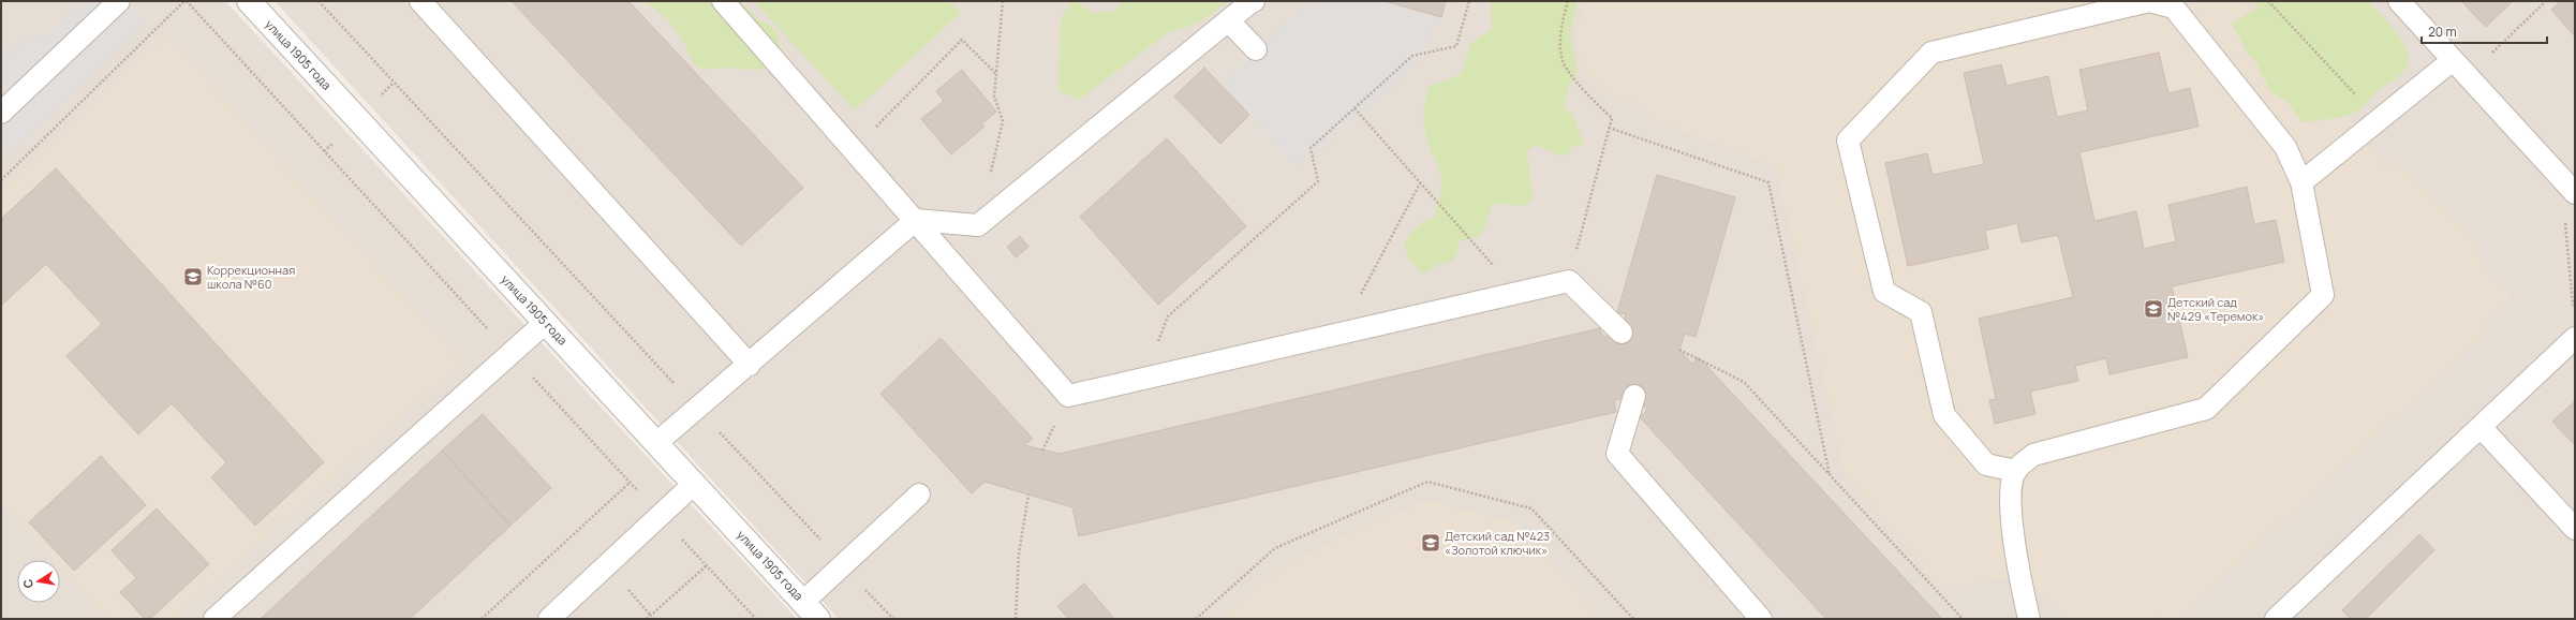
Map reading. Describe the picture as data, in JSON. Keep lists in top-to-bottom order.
{
  "streets": {
    "street": ["улица 1905 года"]
  },
  "places": {
    "school or university": ["Коррекционная школа №60", "Детский сад №429 «Теремок»", "Детский сад №423 «Золотой ключик»"]
  },
  "scale_bar": "20 m",
  "north": "left"
}
